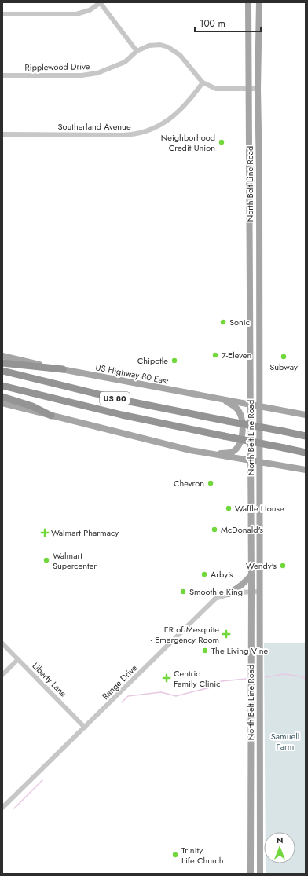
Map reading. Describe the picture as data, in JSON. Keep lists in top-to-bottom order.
{
  "streets": {
    "highway": ["US 80"],
    "main road": ["North Belt Line Road", "US Highway 80 East"],
    "street": [
      "Ripplewood Drive",
      "Southerland Avenue",
      "Liberty Lane",
      "Range Drive"
    ]
  },
  "crossings": [
    ["Ripplewood Drive", "Southerland Avenue"],
    ["Ripplewood Drive", "North Belt Line Road"],
    ["North Belt Line Road", "US Highway 80 East"],
    ["North Belt Line Road", "Range Drive"],
    ["Liberty Lane", "Range Drive"]
  ],
  "parks": ["Samuell Farm"],
  "places": {
    "other": [
      "Neighborhood Credit Union",
      "Sonic",
      "7-Eleven",
      "Subway",
      "Chipotle",
      "Chevron",
      "Waffle House",
      "McDonald's",
      "Walmart Supercenter",
      "Wendy's",
      "Arby's",
      "Smoothie King",
      "The Living Vine",
      "Trinity Life Church"
    ],
    "health": ["Walmart Pharmacy", "ER of Mesquite - Emergency Room", "Centric Family Clinic"]
  },
  "scale_bar": "100 m",
  "north": "top"
}
